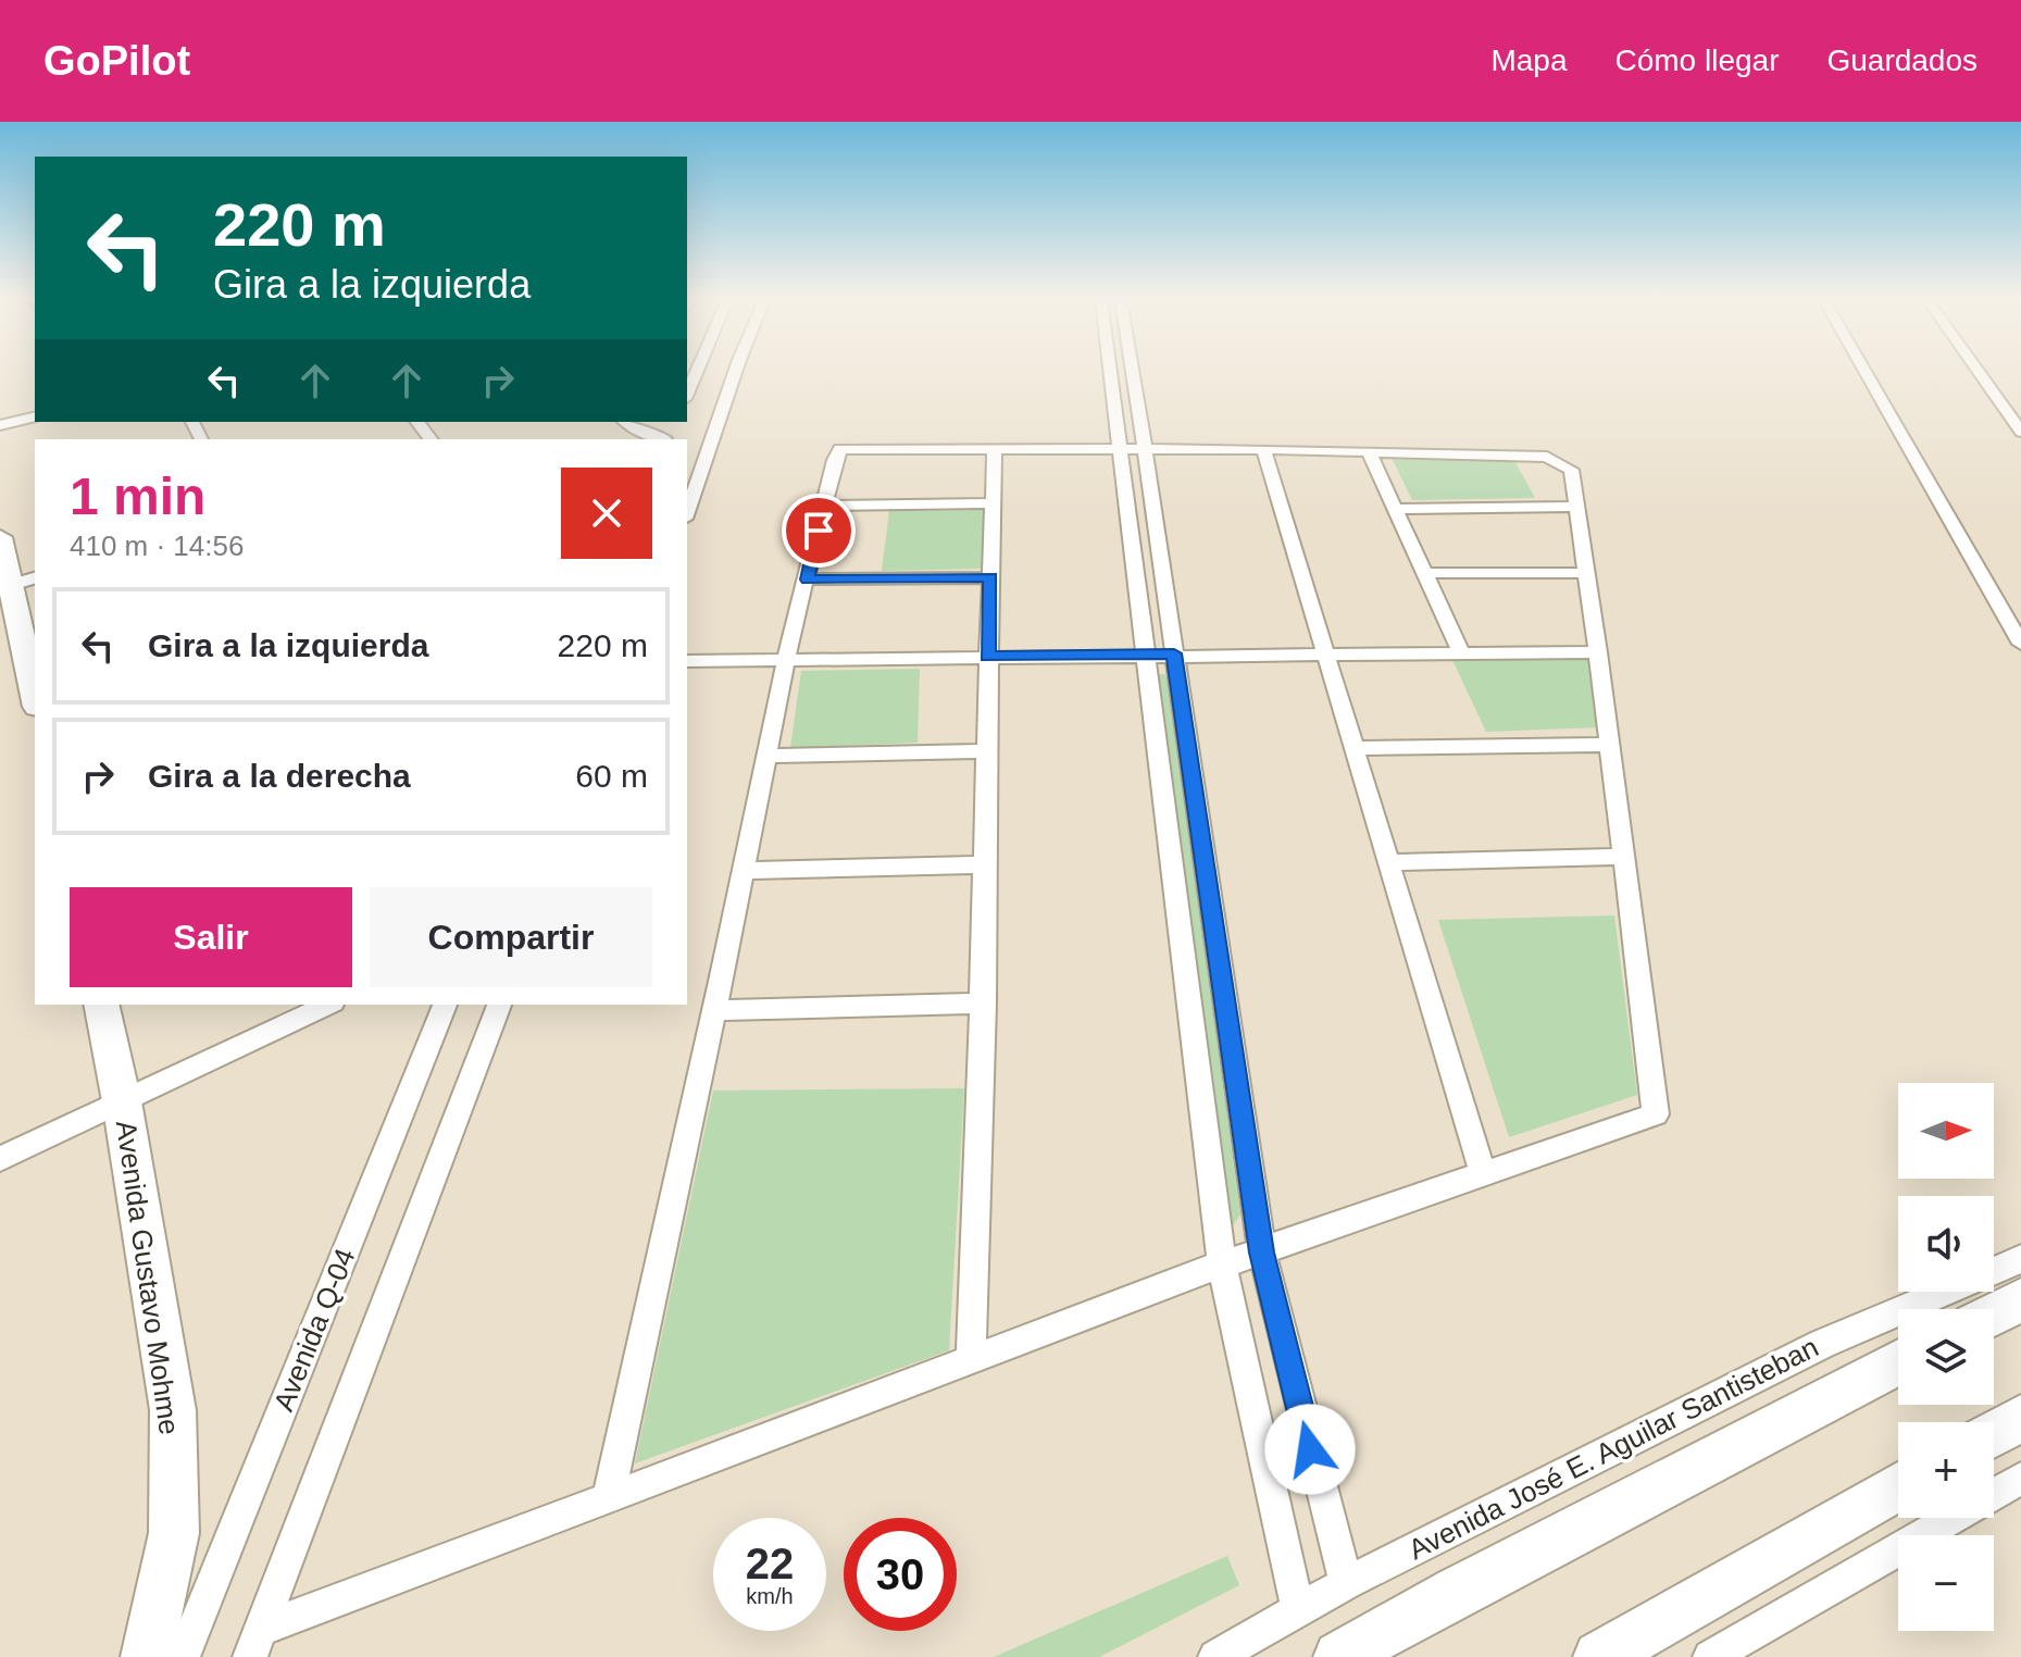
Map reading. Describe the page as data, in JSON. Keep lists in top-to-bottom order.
{
  "streets": {
    "street": ["Avenida Gustavo Mohme", "Avenida Q-04", "Avenida José E. Aguilar Santisteban"]
  },
  "north": "right",
  "page": {
    "header": "GoPilot",
    "nav": ["Mapa", "Cómo llegar", "Guardados"],
    "turn": ["220 m", "Gira a la izquierda"],
    "heading": ["1 min", "410 m · 14:56"],
    "list": [
      {
        "name": "Gira a la izquierda",
        "value": "220 m"
      },
      {
        "name": "Gira a la derecha",
        "value": "60 m"
      }
    ],
    "buttons": ["Salir", "Compartir"],
    "map_buttons": ["+", "−"],
    "speed": "22 km/h",
    "limit": "30"
  }
}
